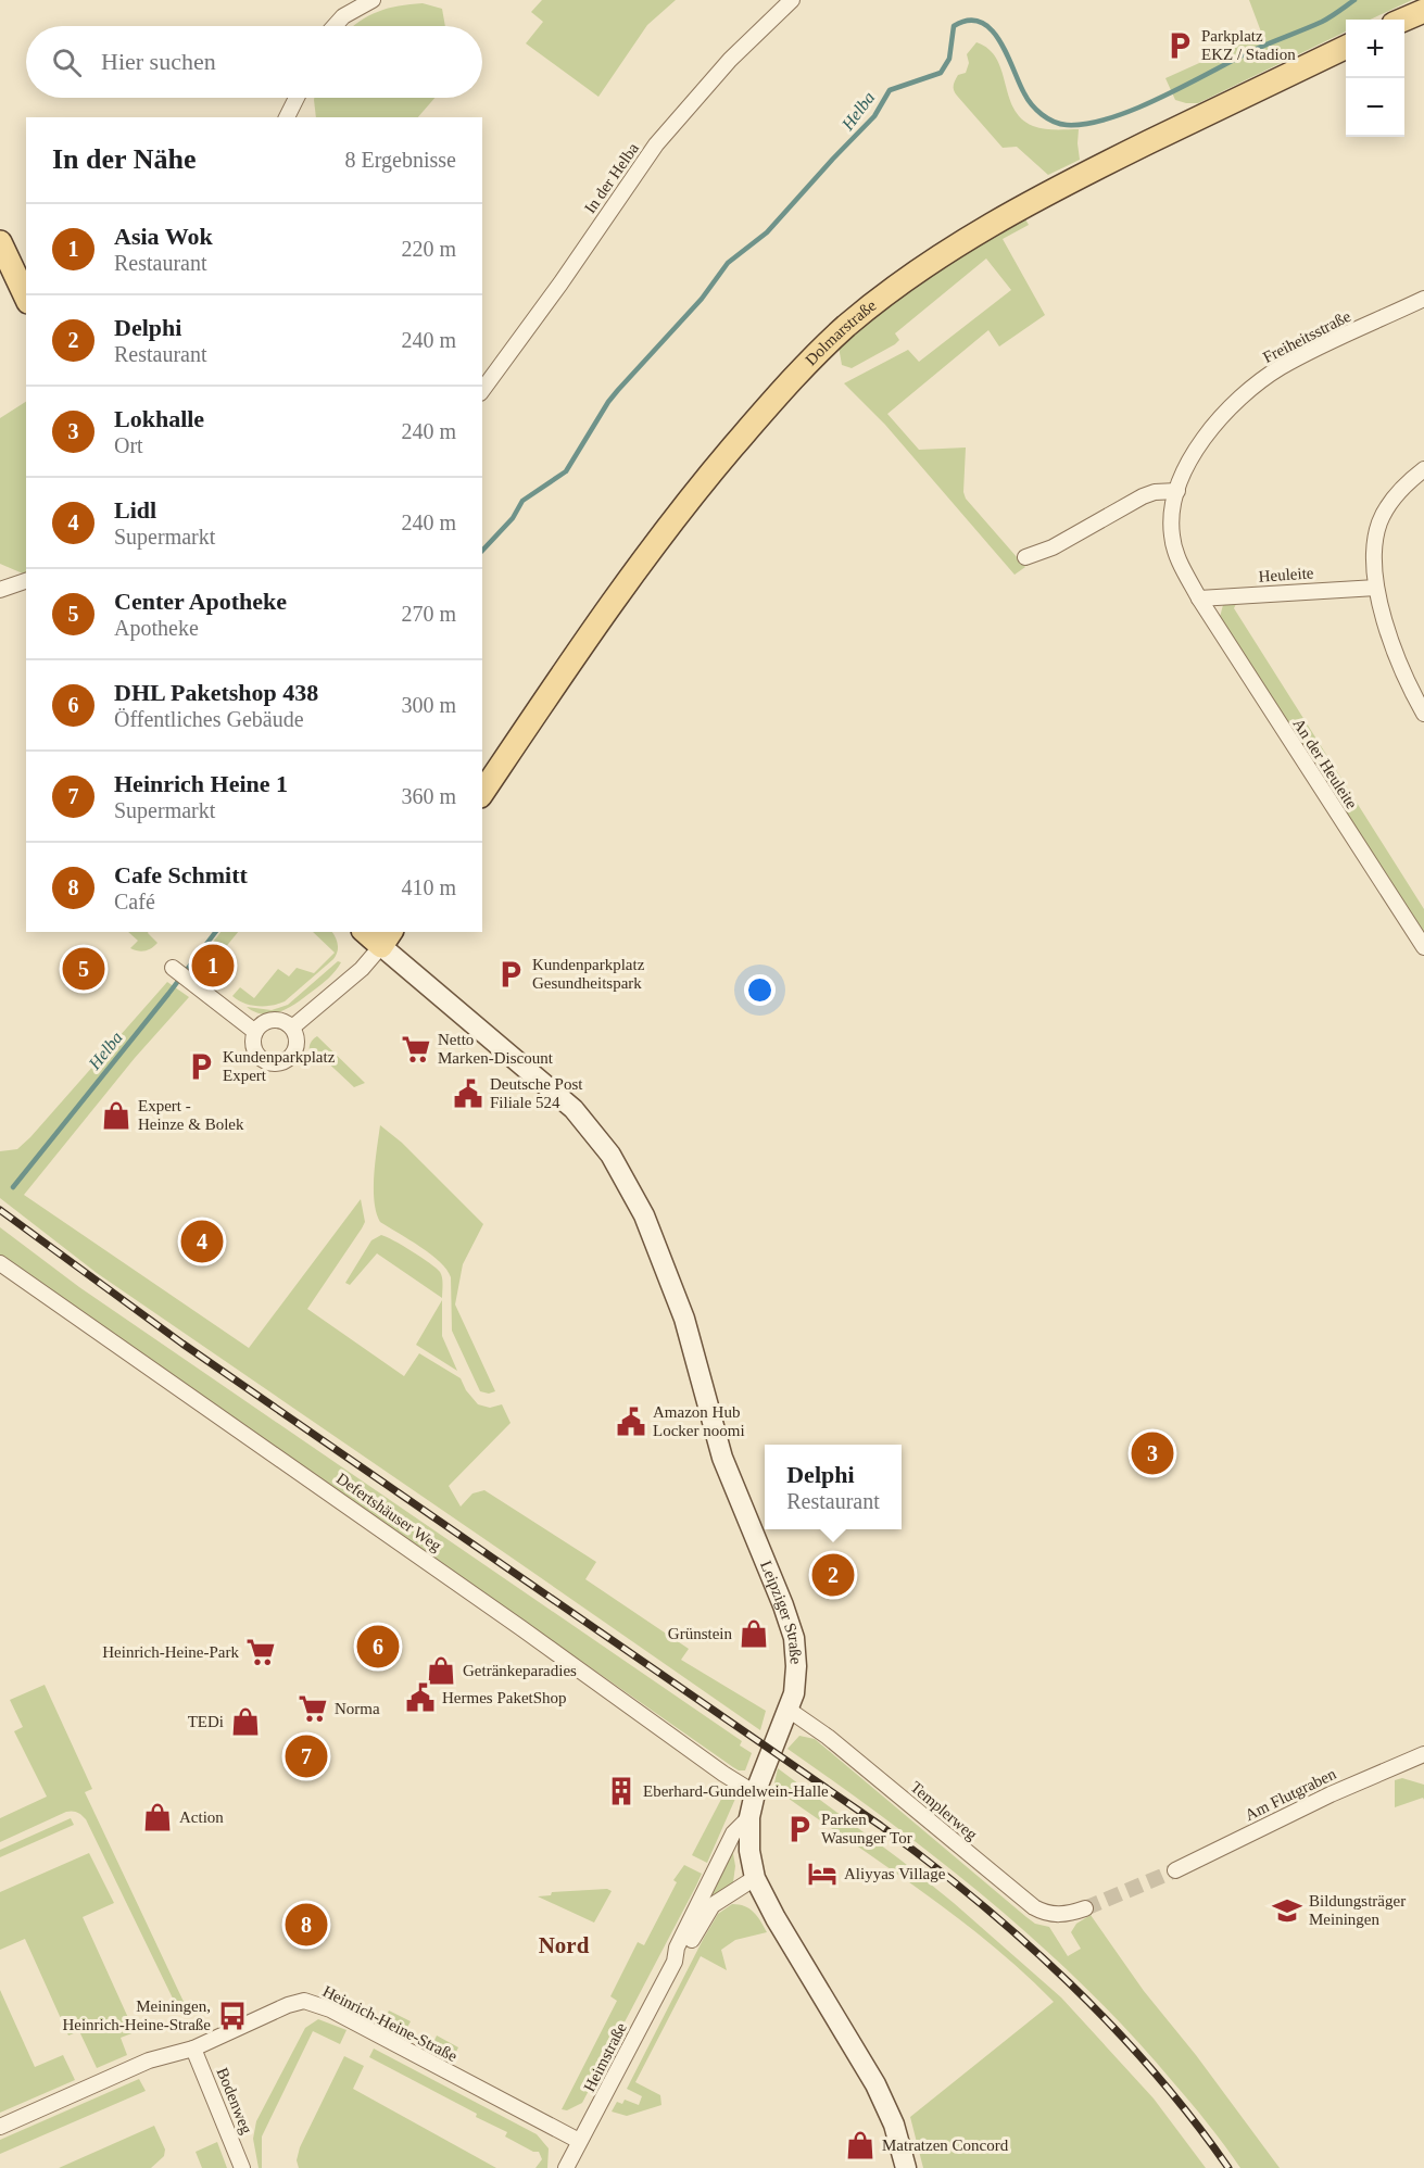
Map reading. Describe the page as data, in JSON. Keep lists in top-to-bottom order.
{
  "streets": {
    "main road": ["Dolmarstraße", "Leipziger Straße"],
    "street": [
      "In der Helba",
      "Freiheitsstraße",
      "Heuleite",
      "An der Heuleite",
      "Defertshäuser Weg",
      "Am Flutgraben",
      "Templerweg",
      "Heinrich-Heine-Straße",
      "Heimstraße",
      "Bodenweg"
    ]
  },
  "crossings": [
    ["Freiheitsstraße", "Heuleite"],
    ["Freiheitsstraße", "An der Heuleite"],
    ["Heuleite", "An der Heuleite"],
    ["Defertshäuser Weg", "Leipziger Straße"],
    ["Leipziger Straße", "Templerweg"],
    ["Leipziger Straße", "Heimstraße"],
    ["Heinrich-Heine-Straße", "Heimstraße"],
    ["Heinrich-Heine-Straße", "Bodenweg"]
  ],
  "districts": ["Nord"],
  "water": ["Helba"],
  "places": {
    "parking": [
      "Parkplatz EKZ / Stadion",
      "Kundenparkplatz Gesundheitspark",
      "Kundenparkplatz Expert",
      "Parken Wasunger Tor"
    ],
    "supermarket": ["Netto Marken-Discount", "Heinrich-Heine-Park", "Norma"],
    "public building": ["Deutsche Post Filiale 524", "Amazon Hub Locker noomi", "Hermes PaketShop"],
    "shop": [
      "Expert - Heinze & Bolek",
      "Grünstein",
      "Getränkeparadies",
      "TEDi",
      "Action",
      "Matratzen Concord"
    ],
    "building": ["Eberhard-Gundelwein-Halle"],
    "hotel": ["Aliyyas Village"],
    "school or university": ["Bildungsträger Meiningen"],
    "bus stop": ["Meiningen, Heinrich-Heine-Straße"]
  },
  "page": {
    "map_buttons": ["+", "−"],
    "search": "Hier suchen",
    "heading": ["In der Nähe", "8 Ergebnisse"],
    "list": [
      {
        "mark": "1",
        "name": "Asia Wok",
        "note": "Restaurant",
        "value": "220 m"
      },
      {
        "mark": "2",
        "name": "Delphi",
        "note": "Restaurant",
        "value": "240 m"
      },
      {
        "mark": "3",
        "name": "Lokhalle",
        "note": "Ort",
        "value": "240 m"
      },
      {
        "mark": "4",
        "name": "Lidl",
        "note": "Supermarkt",
        "value": "240 m"
      },
      {
        "mark": "5",
        "name": "Center Apotheke",
        "note": "Apotheke",
        "value": "270 m"
      },
      {
        "mark": "6",
        "name": "DHL Paketshop 438",
        "note": "Öffentliches Gebäude",
        "value": "300 m"
      },
      {
        "mark": "7",
        "name": "Heinrich Heine 1",
        "note": "Supermarkt",
        "value": "360 m"
      },
      {
        "mark": "8",
        "name": "Cafe Schmitt",
        "note": "Café",
        "value": "410 m"
      }
    ],
    "pins": [
      "1",
      "5",
      "4",
      "3",
      "2",
      "6",
      "7",
      "8"
    ],
    "popup": ["Delphi", "Restaurant"]
  }
}
